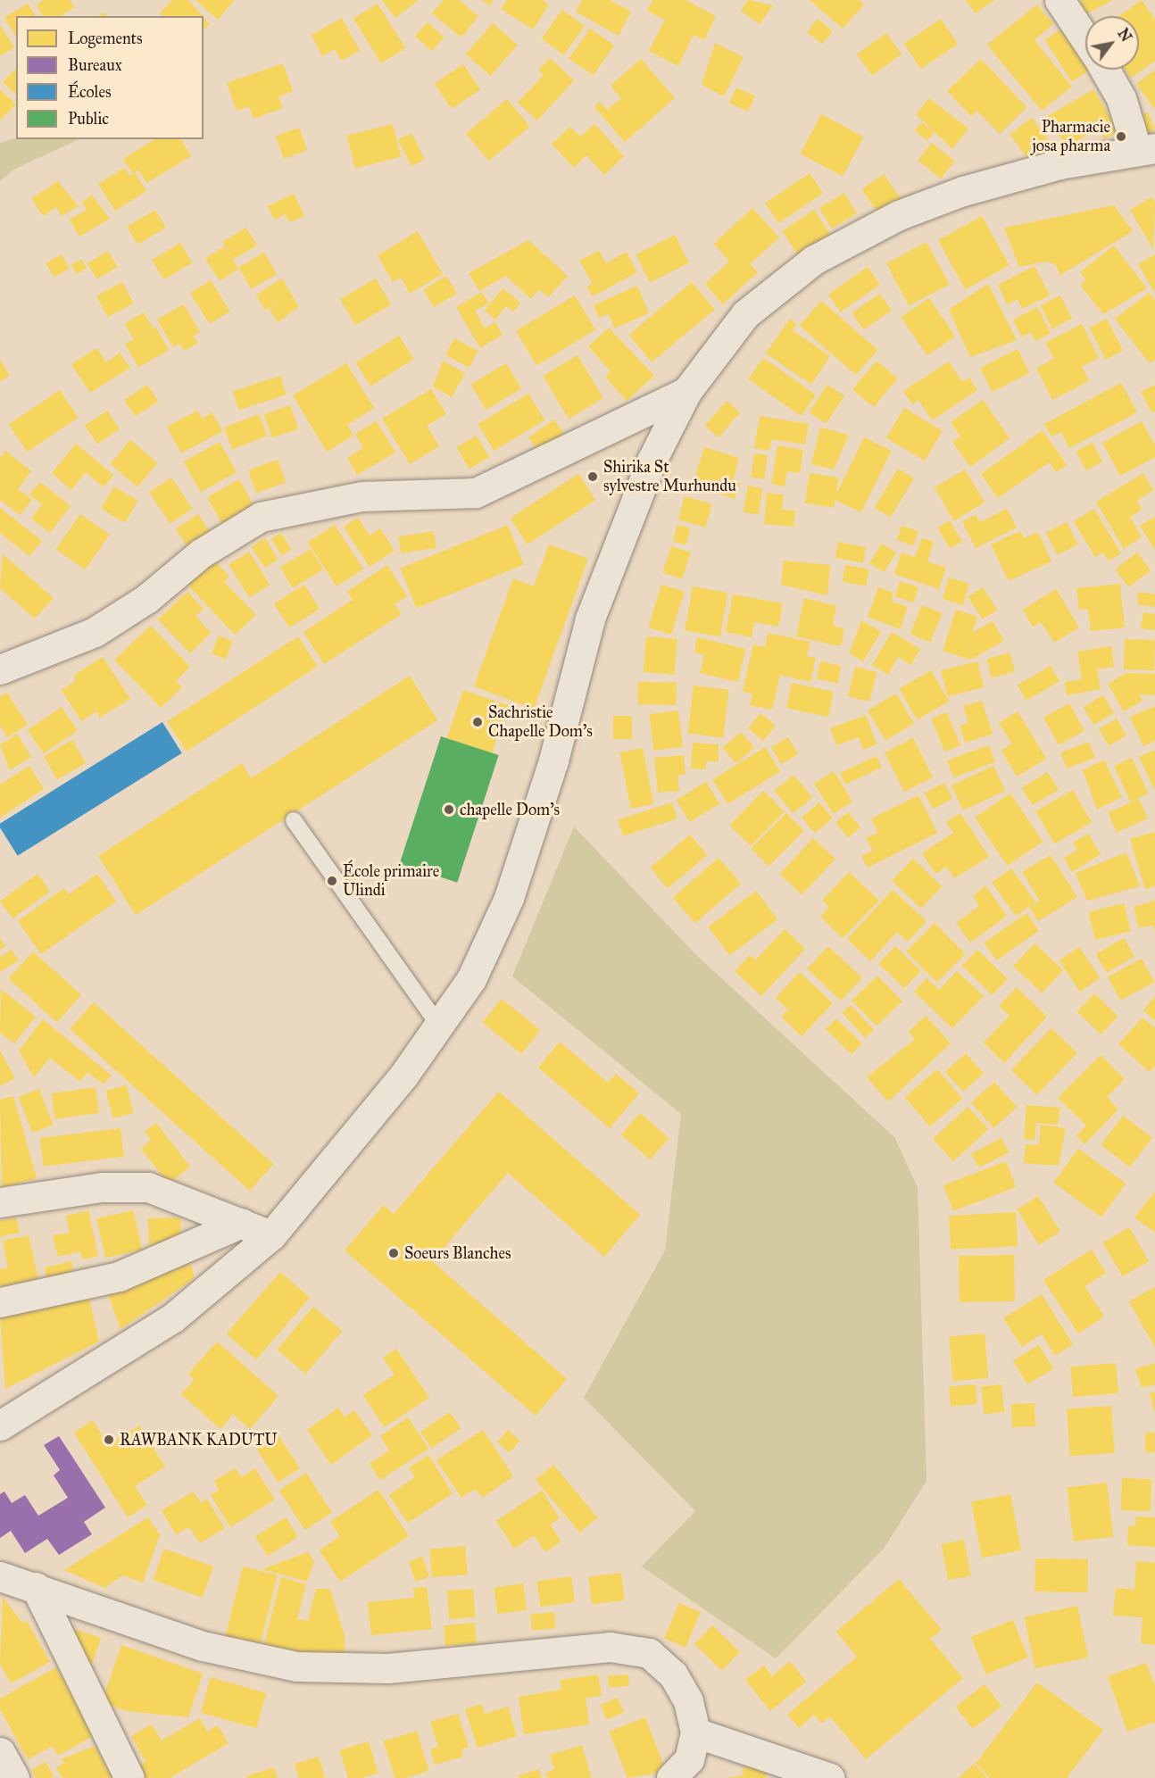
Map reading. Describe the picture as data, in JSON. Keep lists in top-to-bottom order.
{
  "places": [
    "Pharmacie josa pharma",
    "Shirika St sylvestre Murhundu",
    "Sachristie Chapelle Dom's",
    "chapelle Dom's",
    "École primaire Ulindi",
    "Soeurs Blanches",
    "RAWBANK KADUTU"
  ],
  "legend": [
    "Logements",
    "Bureaux",
    "Écoles",
    "Public"
  ],
  "north": "top right"
}
